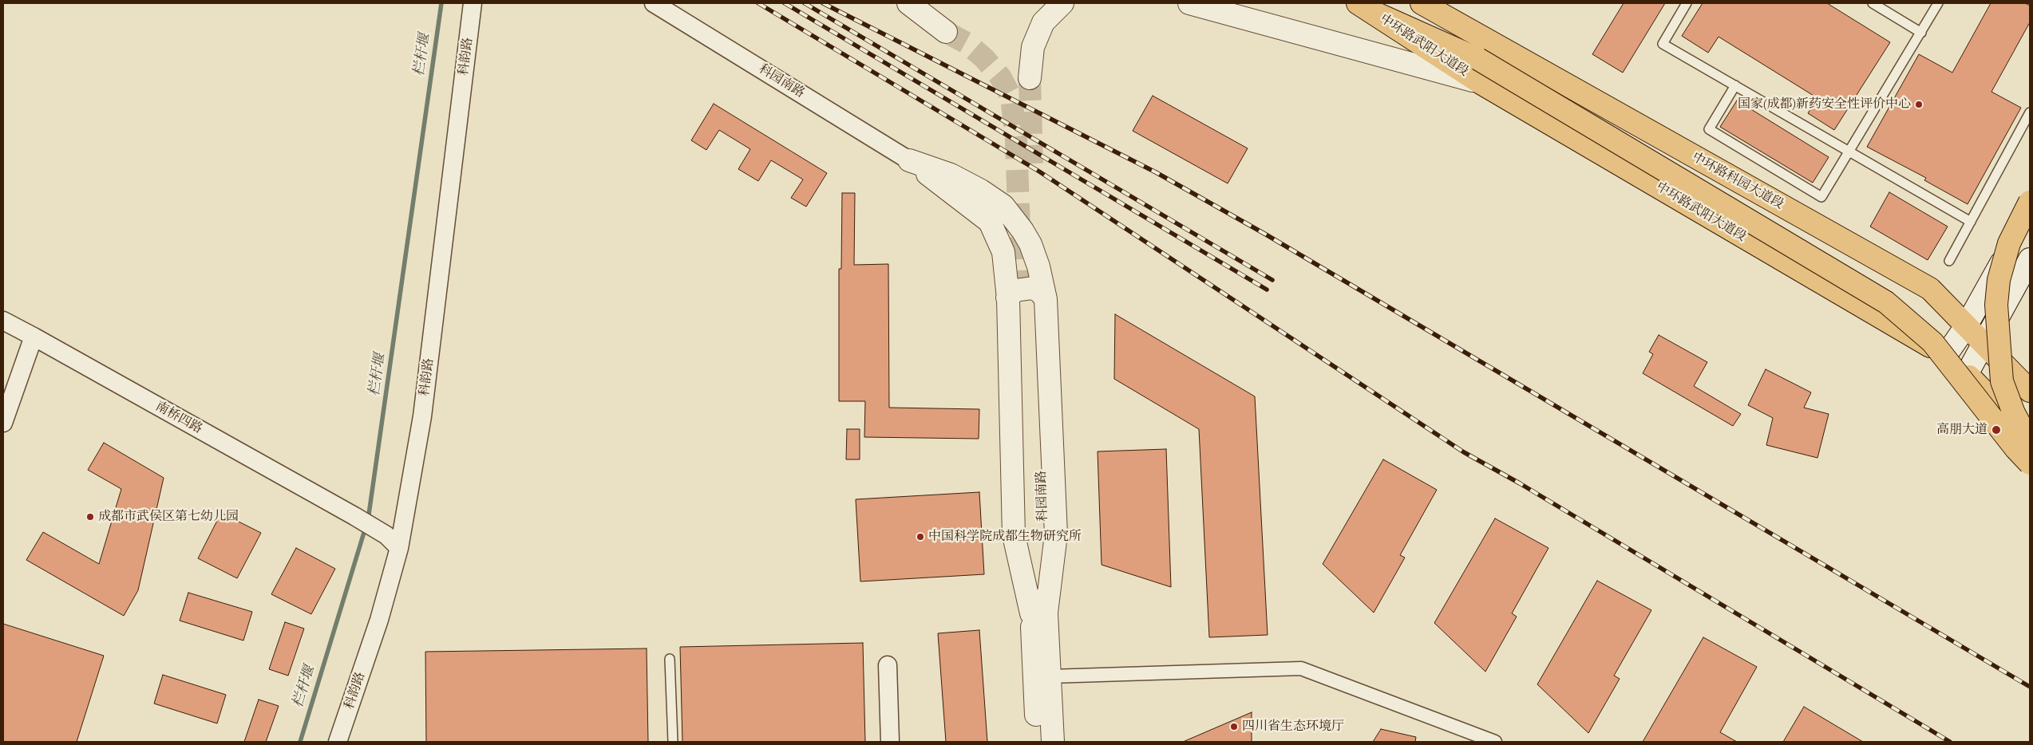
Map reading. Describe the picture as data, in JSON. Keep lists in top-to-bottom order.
{
  "streets": {
    "main road": ["中环路武阳大道段", "中环路科园大道段"],
    "street": ["科韵路", "科园南路", "南桥四路"]
  },
  "crossings": [
    ["科韵路", "南桥四路"]
  ],
  "water": ["栏杆堰"],
  "places": [
    "国家(成都)新药安全性评价中心",
    "高朋大道",
    "成都市武侯区第七幼儿园",
    "中国科学院成都生物研究所",
    "四川省生态环境厅"
  ]
}
